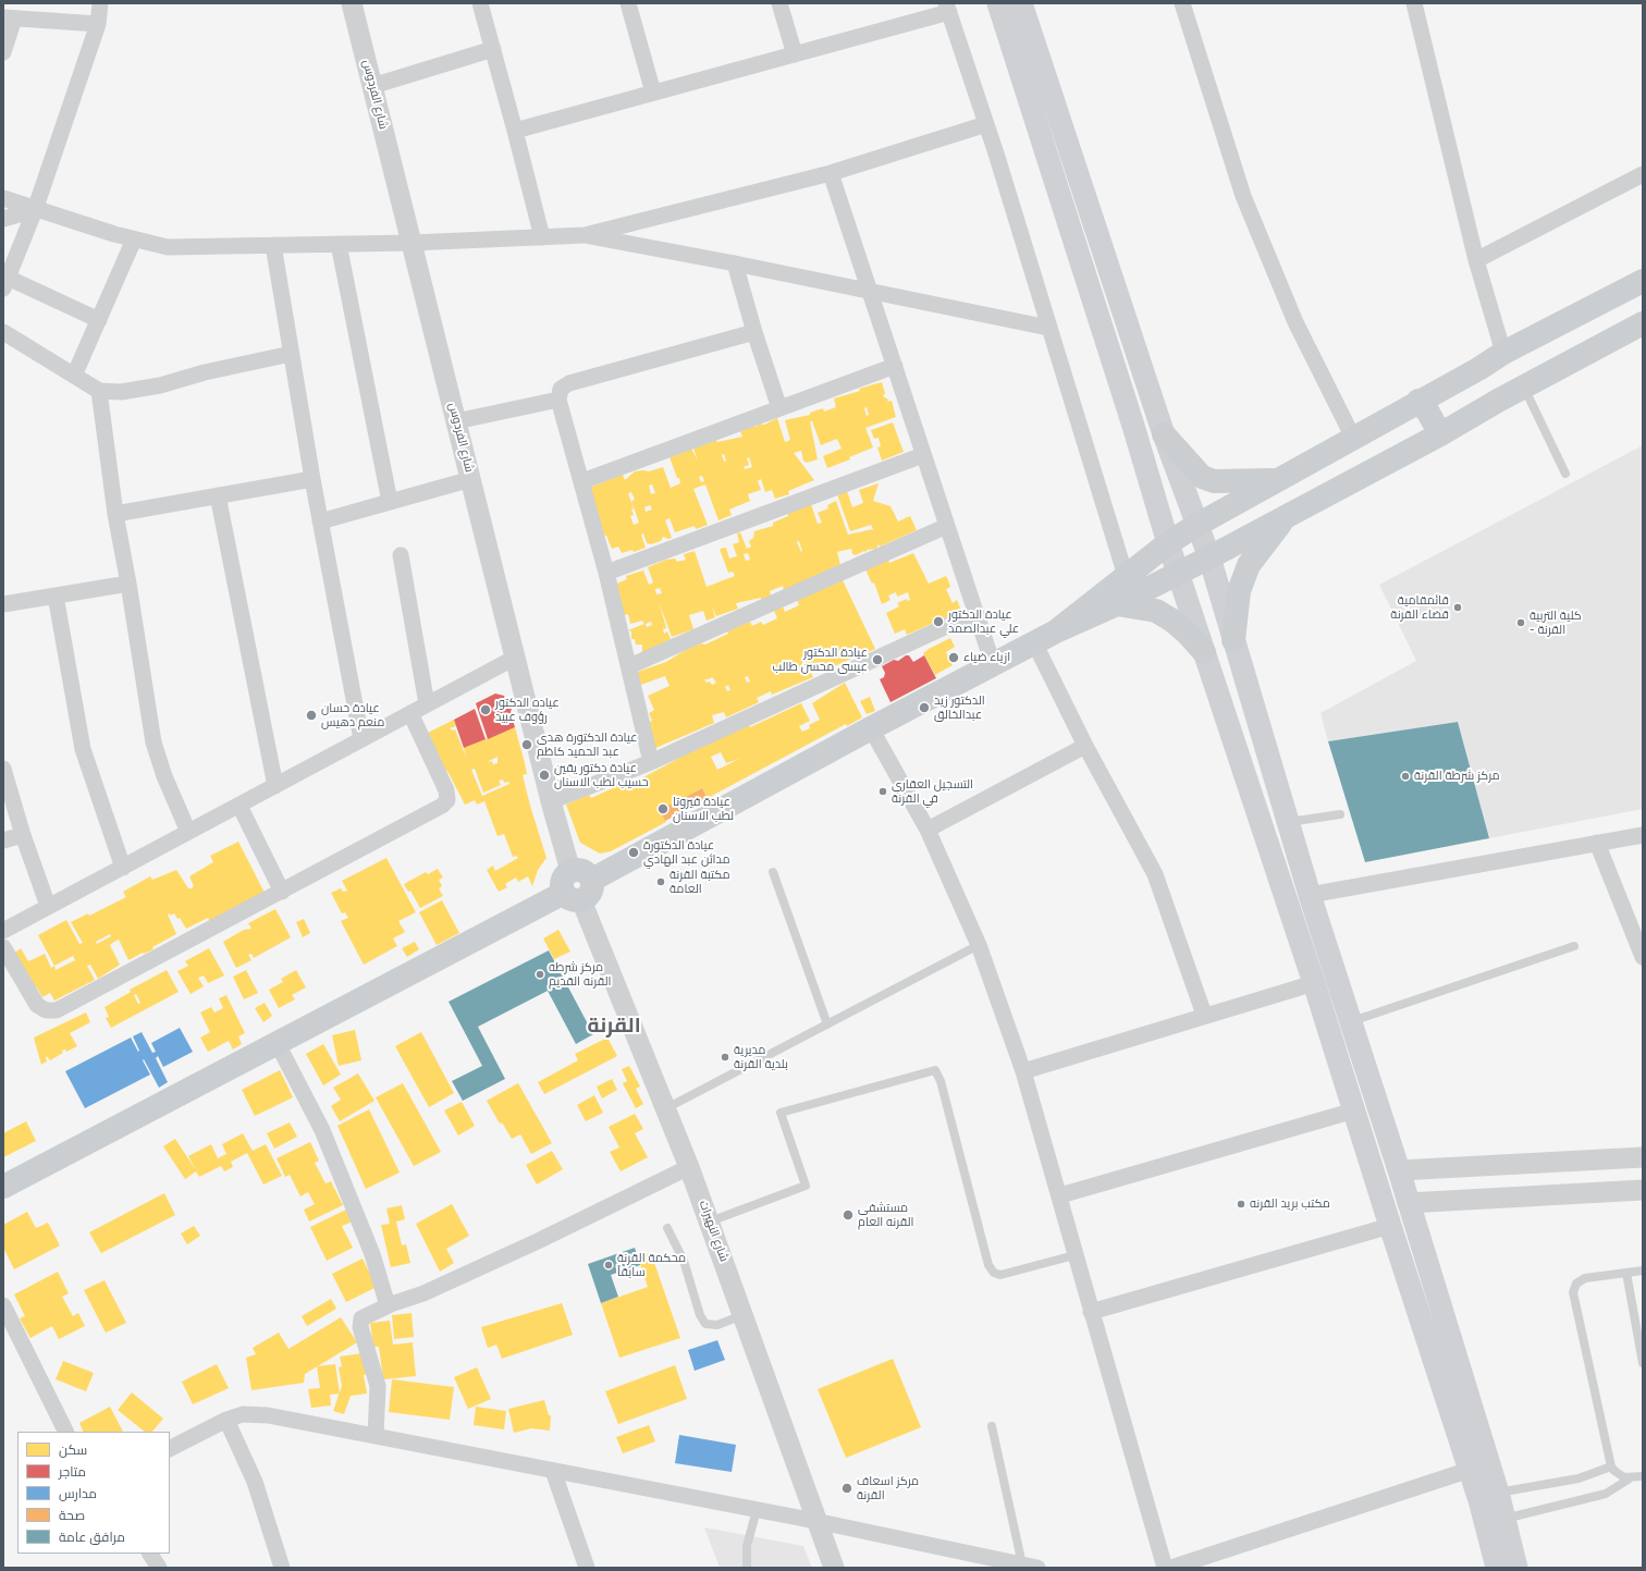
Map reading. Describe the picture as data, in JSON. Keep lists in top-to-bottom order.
{
  "streets": {
    "street": ["شارع الفردوس", "شارع النهيرات"]
  },
  "crossings": [
    ["شارع الفردوس", "شارع النهيرات"]
  ],
  "districts": ["القرنة"],
  "places": [
    "قائمقامية قضاء القرنة",
    "عيادة الدكتور علي عبدالصمد",
    "كلية التربية - القرنة",
    "ازياء ضياء",
    "عيادة الدكتور عيسى محسن طالب",
    "الدكتور زيد عبدالخالق",
    "عياده الدكتور رؤوف عبيد",
    "عيادة حسان منعم دهيس",
    "عيادة الدكتورة هدى عبد الحميد كاظم",
    "عيادة دكتور يقين حسيب لطب الاسنان",
    "مركز شرطة القرنة",
    "التسجيل العقاري في القرنة",
    "عيادة فيروتا لطب الاسنان",
    "عيادة الدكتورة مدائن عبد الهادي",
    "مكتبة القرنة العامة",
    "مركز شرطه القرنه القديم",
    "مديرية بلدية القرنة",
    "مكتب بريد القرنه",
    "مستشفى القرنه العام",
    "محكمة القرنة سابقاً",
    "مركز اسعاف القرنة"
  ],
  "legend": [
    "سكن",
    "متاجر",
    "مدارس",
    "صحة",
    "مرافق عامة"
  ]
}
